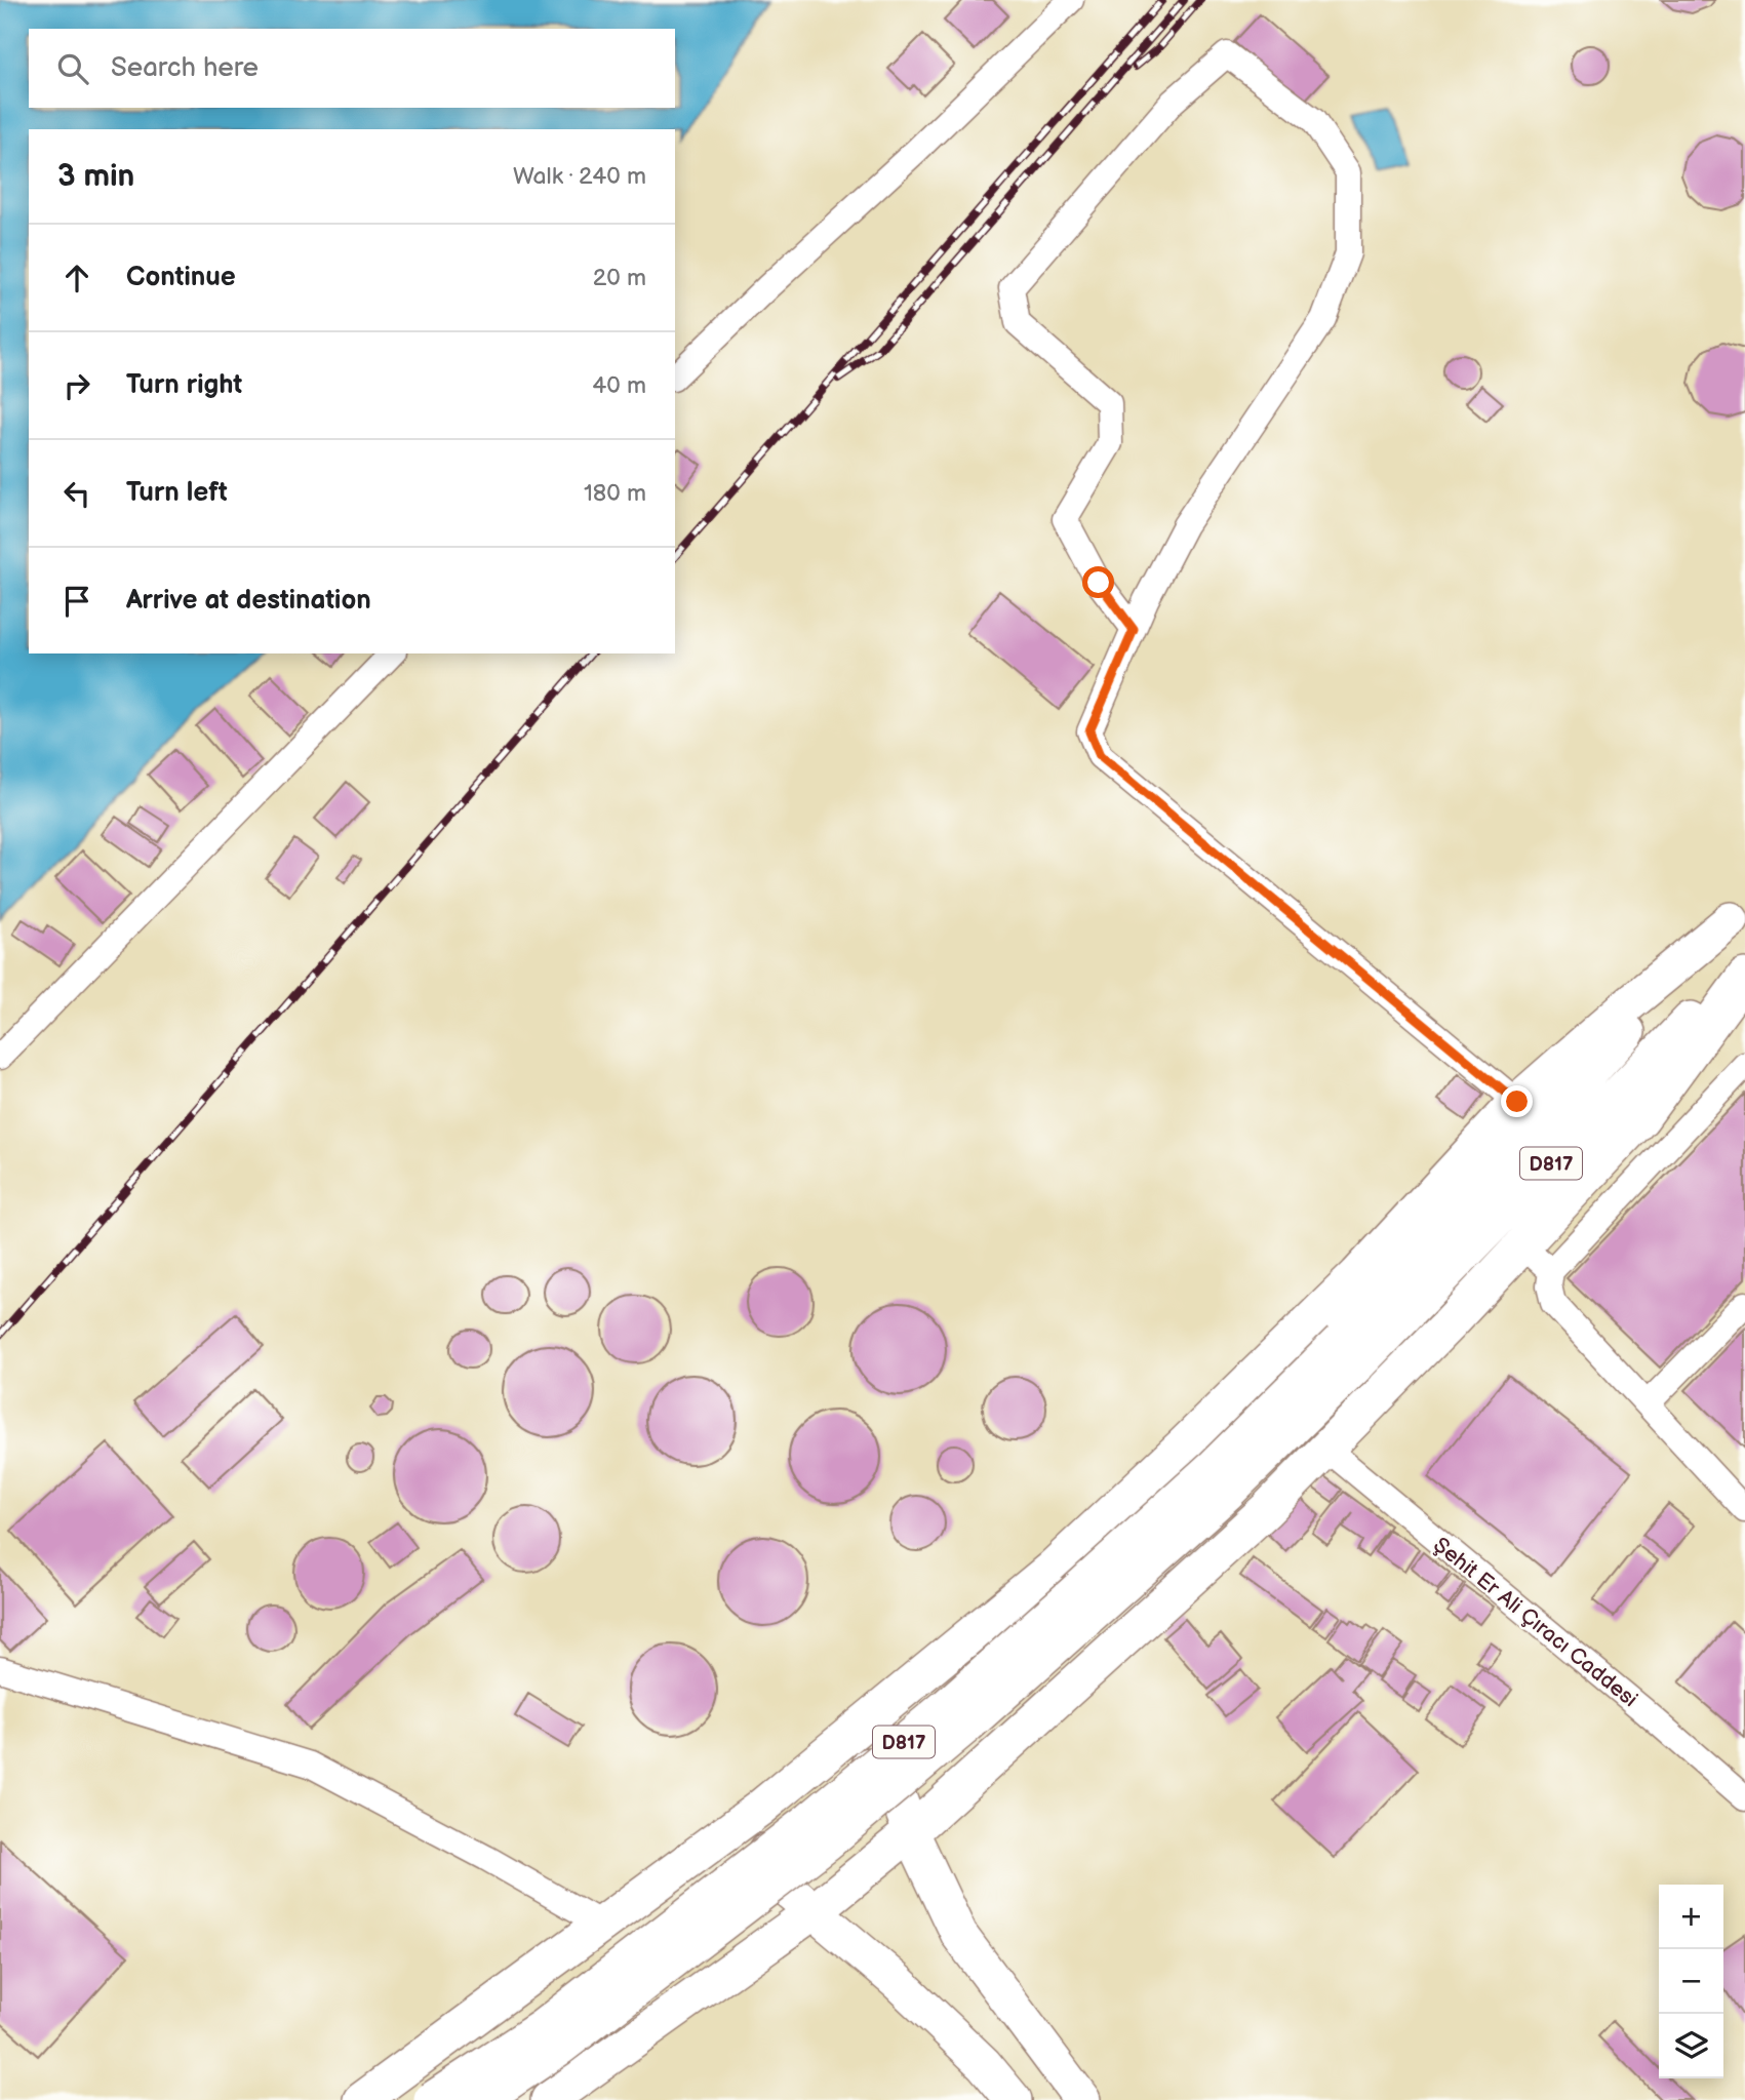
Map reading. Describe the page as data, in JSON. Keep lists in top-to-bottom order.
{
  "streets": {
    "highway": ["D817"],
    "street": ["Şehit Er Ali Çıracı Caddesi"]
  },
  "page": {
    "search": "Search here",
    "heading": ["3 min", "Walk · 240 m"],
    "list": [
      ["Continue", "20 m"],
      ["Turn right", "40 m"],
      ["Turn left", "180 m"],
      "Arrive at destination"
    ],
    "map_buttons": ["+", "−"]
  }
}
